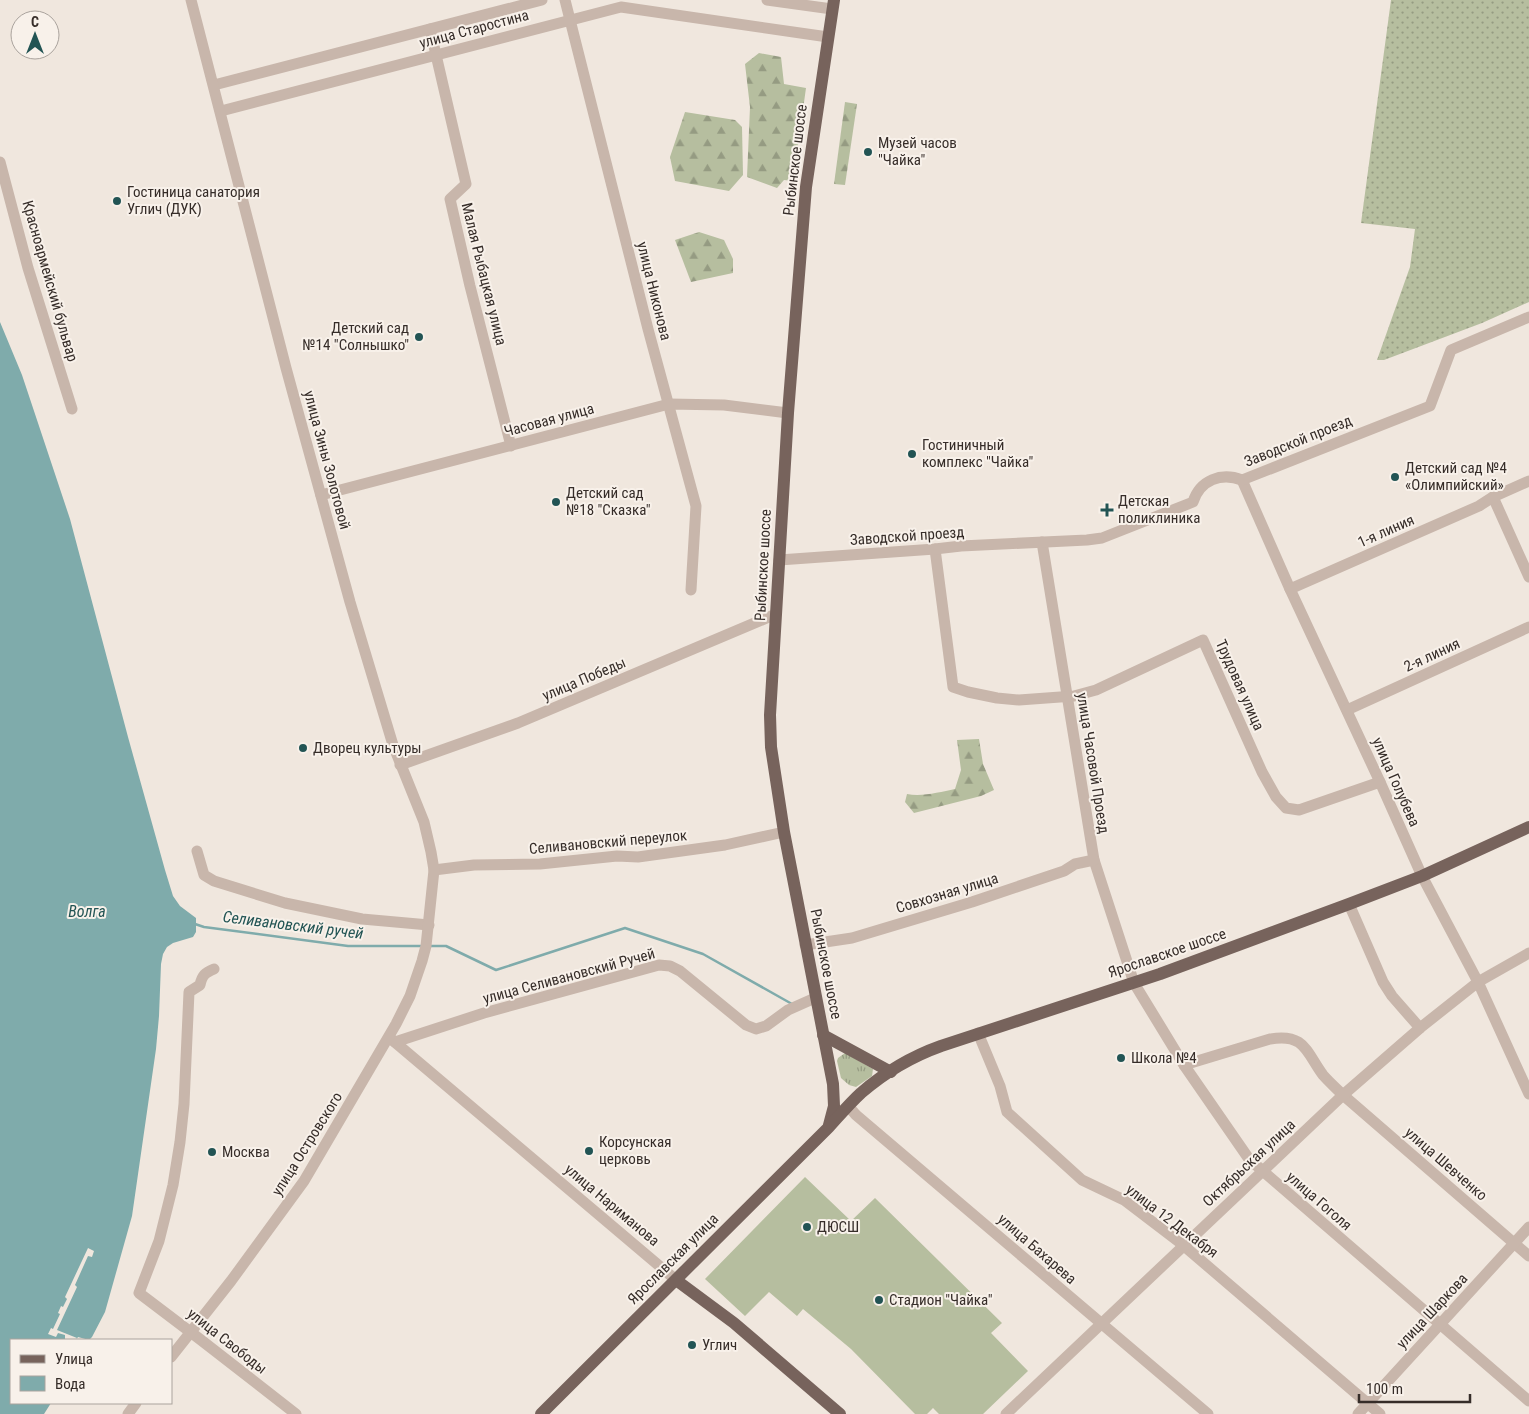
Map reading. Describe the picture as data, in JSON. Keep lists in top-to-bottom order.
{
  "streets": {
    "main road": [
      "Рыбинское шоссе",
      "Ярославское шоссе",
      "улица Нариманова",
      "Ярославская улица"
    ],
    "street": [
      "улица Старостина",
      "Малая Рыбацкая улица",
      "Красноармейский бульвар",
      "улица Никонова",
      "Часовая улица",
      "Заводской проезд",
      "улица Зины Золотовой",
      "1-я линия",
      "2-я линия",
      "улица Победы",
      "Трудовая улица",
      "улица Часовой Проезд",
      "улица Голубева",
      "Селивановский переулок",
      "Совхозная улица",
      "улица Селивановский Ручей",
      "улица Островского",
      "Октябрьская улица",
      "улица Шевченко",
      "улица Гоголя",
      "улица 12 Декабря",
      "улица Бахарева",
      "улица Шаркова",
      "улица Свободы"
    ]
  },
  "crossings": [
    ["улица Старостина", "Рыбинское шоссе"],
    ["улица Старостина", "Малая Рыбацкая улица"],
    ["улица Старостина", "улица Никонова"],
    ["улица Старостина", "улица Зины Золотовой"],
    ["Рыбинское шоссе", "Часовая улица"],
    ["Рыбинское шоссе", "Заводской проезд"],
    ["Рыбинское шоссе", "улица Победы"],
    ["Рыбинское шоссе", "Селивановский переулок"],
    ["Рыбинское шоссе", "Совхозная улица"],
    ["Рыбинское шоссе", "Ярославское шоссе"],
    ["Рыбинское шоссе", "улица Селивановский Ручей"],
    ["Рыбинское шоссе", "Ярославская улица"],
    ["Малая Рыбацкая улица", "Часовая улица"],
    ["улица Никонова", "Часовая улица"],
    ["Часовая улица", "улица Зины Золотовой"],
    ["Заводской проезд", "Трудовая улица"],
    ["Заводской проезд", "улица Часовой Проезд"],
    ["Заводской проезд", "улица Голубева"],
    ["улица Зины Золотовой", "улица Победы"],
    ["улица Зины Золотовой", "Селивановский переулок"],
    ["улица Зины Золотовой", "улица Островского"],
    ["1-я линия", "улица Голубева"],
    ["2-я линия", "улица Голубева"],
    ["Трудовая улица", "улица Часовой Проезд"],
    ["Трудовая улица", "улица Голубева"],
    ["улица Часовой Проезд", "Совхозная улица"],
    ["улица Часовой Проезд", "Ярославское шоссе"],
    ["улица Часовой Проезд", "улица Гоголя"],
    ["улица Голубева", "Ярославское шоссе"],
    ["улица Голубева", "Октябрьская улица"],
    ["Ярославское шоссе", "улица Гоголя"],
    ["Ярославское шоссе", "улица 12 Декабря"],
    ["Ярославское шоссе", "улица Бахарева"],
    ["Ярославское шоссе", "Ярославская улица"],
    ["улица Селивановский Ручей", "улица Островского"],
    ["улица Селивановский Ручей", "улица Нариманова"],
    ["улица Островского", "улица Нариманова"],
    ["улица Островского", "улица Свободы"],
    ["Октябрьская улица", "улица Шевченко"],
    ["Октябрьская улица", "улица Гоголя"],
    ["Октябрьская улица", "улица 12 Декабря"],
    ["Октябрьская улица", "улица Бахарева"],
    ["улица Шевченко", "улица Гоголя"],
    ["улица Шевченко", "улица Шаркова"],
    ["улица Гоголя", "улица Шаркова"],
    ["улица Нариманова", "Ярославская улица"],
    ["улица 12 Декабря", "улица Шаркова"]
  ],
  "water": ["Волга", "Селивановский ручей"],
  "places": {
    "other": [
      "Музей часов \"Чайка\"",
      "Гостиница санатория Углич (ДУК)",
      "Детский сад №14 \"Солнышко\"",
      "Гостиничный комплекс \"Чайка\"",
      "Детский сад №4 «Олимпийский»",
      "Детский сад №18 \"Сказка\"",
      "Дворец культуры",
      "Школа №4",
      "Корсунская церковь",
      "Москва",
      "ДЮСШ",
      "Стадион \"Чайка\"",
      "Углич"
    ],
    "health": ["Детская поликлиника"]
  },
  "legend": ["Улица", "Вода"],
  "scale_bar": "100 m",
  "north": "top"
}
